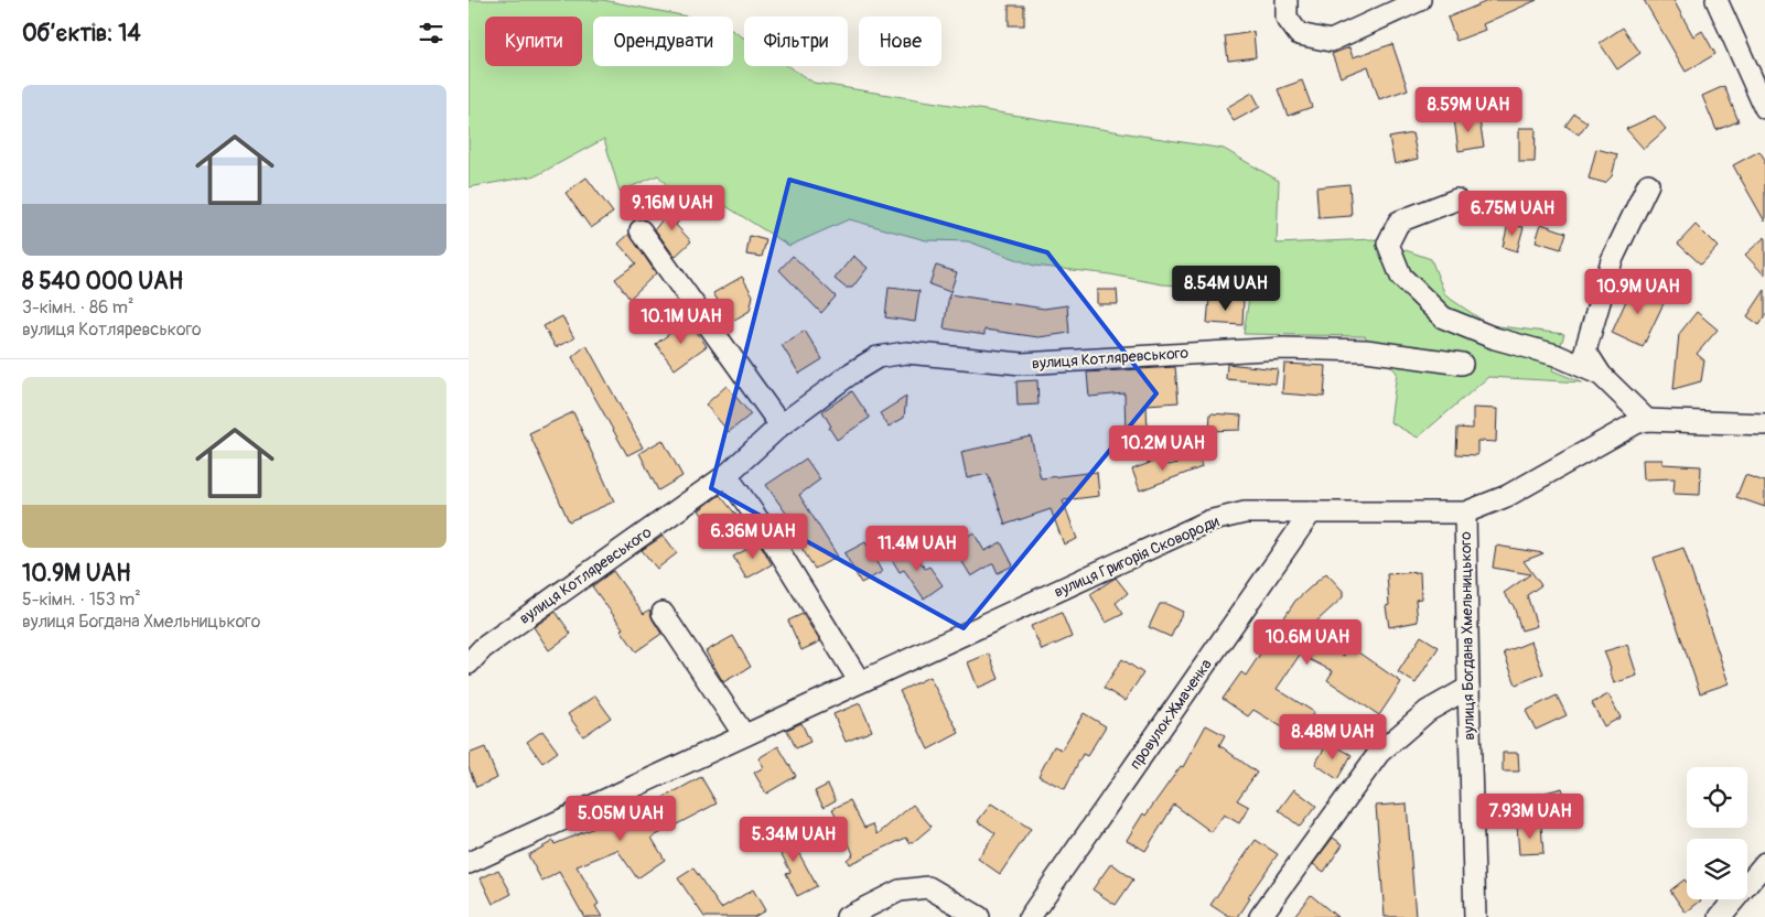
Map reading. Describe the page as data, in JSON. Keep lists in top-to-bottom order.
{
  "streets": {
    "street": [
      "вулиця Котляревського",
      "вулиця Григорія Сковороди",
      "вулиця Богдана Хмельницького",
      "провулок Жмаченка"
    ]
  },
  "crossings": [
    ["вулиця Григорія Сковороди", "вулиця Богдана Хмельницького"],
    ["вулиця Григорія Сковороди", "провулок Жмаченка"]
  ],
  "page": {
    "heading": "Об’єктів: 14",
    "chip": [
      "Купити",
      "Орендувати",
      "Фільтри",
      "Нове"
    ],
    "list": [
      {
        "name": "8 540 000 UAH",
        "note": "3-кімн. · 86 m² · вулиця Котляревського"
      },
      {
        "name": "10.9M UAH",
        "note": "5-кімн. · 153 m² · вулиця Богдана Хмельницького"
      }
    ],
    "price": [
      "8.59M UAH",
      "9.16M UAH",
      "6.75M UAH",
      "8.54M UAH",
      "10.9M UAH",
      "10.1M UAH",
      "10.2M UAH",
      "6.36M UAH",
      "11.4M UAH",
      "10.6M UAH",
      "8.48M UAH",
      "7.93M UAH",
      "5.05M UAH",
      "5.34M UAH"
    ]
  }
}
